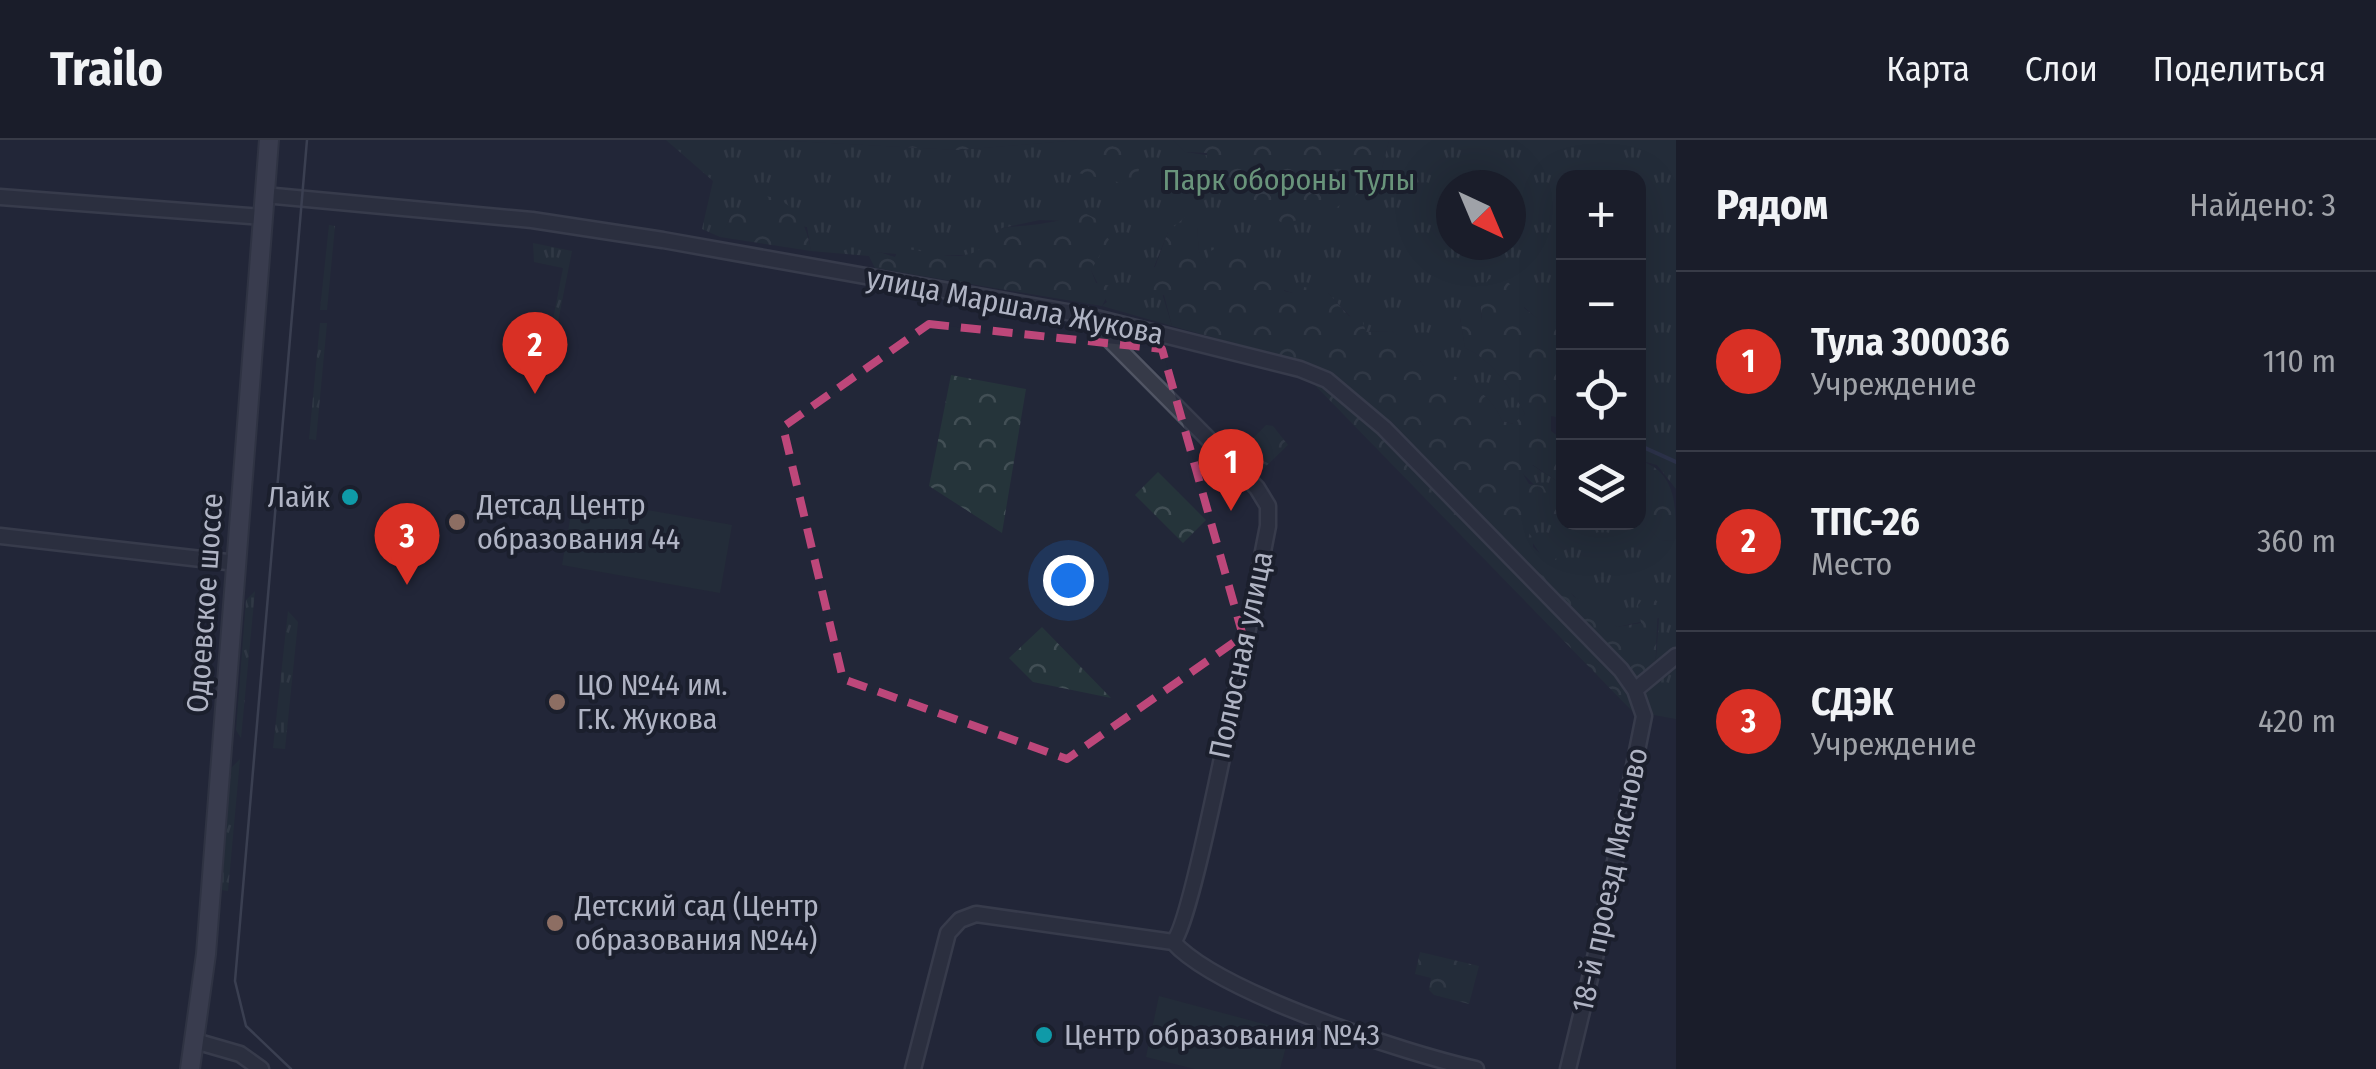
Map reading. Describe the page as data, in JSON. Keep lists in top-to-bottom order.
{
  "streets": {
    "main road": ["Одоевское шоссе"],
    "street": ["улица Маршала Жукова", "Полюсная улица", "18-й проезд Мясново"]
  },
  "crossings": [
    ["улица Маршала Жукова", "Одоевское шоссе"],
    ["улица Маршала Жукова", "Полюсная улица"],
    ["улица Маршала Жукова", "18-й проезд Мясново"]
  ],
  "parks": ["Парк обороны Тулы"],
  "places": [
    "Лайк",
    "Детсад Центр образования 44",
    "ЦО №44 им. Г.К. Жукова",
    "Детский сад (Центр образования №44)",
    "Центр образования №43"
  ],
  "north": "bottom right",
  "page": {
    "header": "Trailo",
    "nav": ["Карта", "Слои", "Поделиться"],
    "heading": ["Рядом", "Найдено: 3"],
    "map_buttons": ["+", "−"],
    "list": [
      {
        "mark": "1",
        "name": "Тула 300036",
        "note": "Учреждение",
        "value": "110 m"
      },
      {
        "mark": "2",
        "name": "ТПС-26",
        "note": "Место",
        "value": "360 m"
      },
      {
        "mark": "3",
        "name": "СДЭК",
        "note": "Учреждение",
        "value": "420 m"
      }
    ],
    "pins": ["2", "1", "3"]
  }
}
